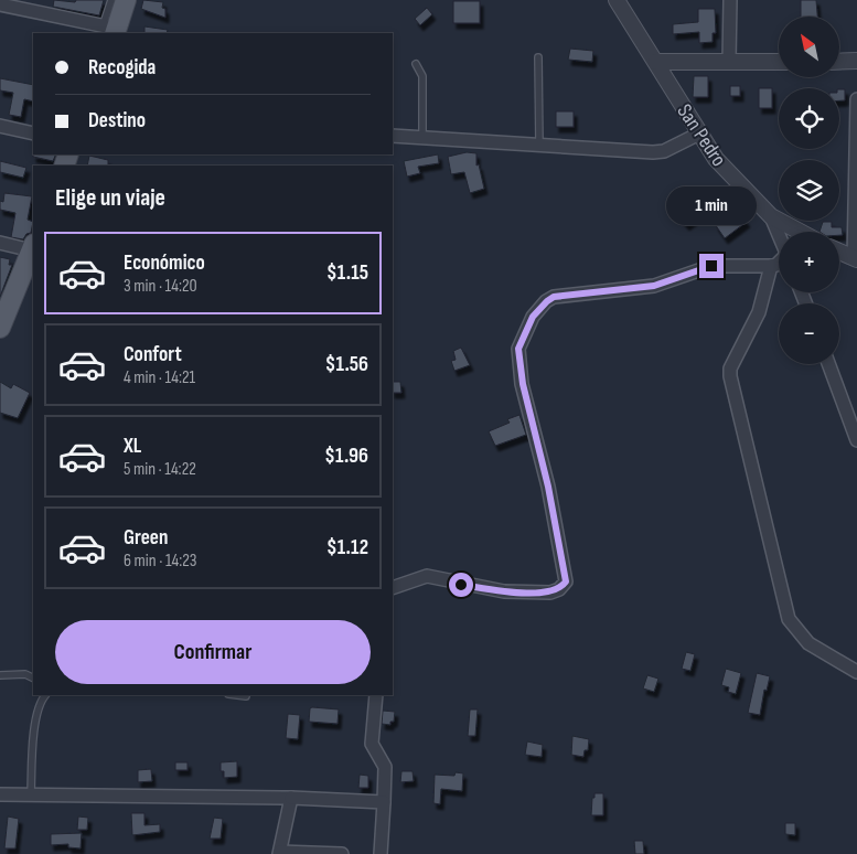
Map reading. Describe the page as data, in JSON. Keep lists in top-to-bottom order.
{
  "streets": {
    "street": ["San Pedro"]
  },
  "north": "top left",
  "page": {
    "map_buttons": ["+", "−"],
    "banner": ["Recogida", "Destino"],
    "heading": "Elige un viaje",
    "bubble": "1 min",
    "list": [
      {
        "name": "Económico",
        "note": "3 min · 14:20",
        "value": "$1.15"
      },
      {
        "name": "Confort",
        "note": "4 min · 14:21",
        "value": "$1.56"
      },
      {
        "name": "XL",
        "note": "5 min · 14:22",
        "value": "$1.96"
      },
      {
        "name": "Green",
        "note": "6 min · 14:23",
        "value": "$1.12"
      }
    ],
    "buttons": "Confirmar"
  }
}
